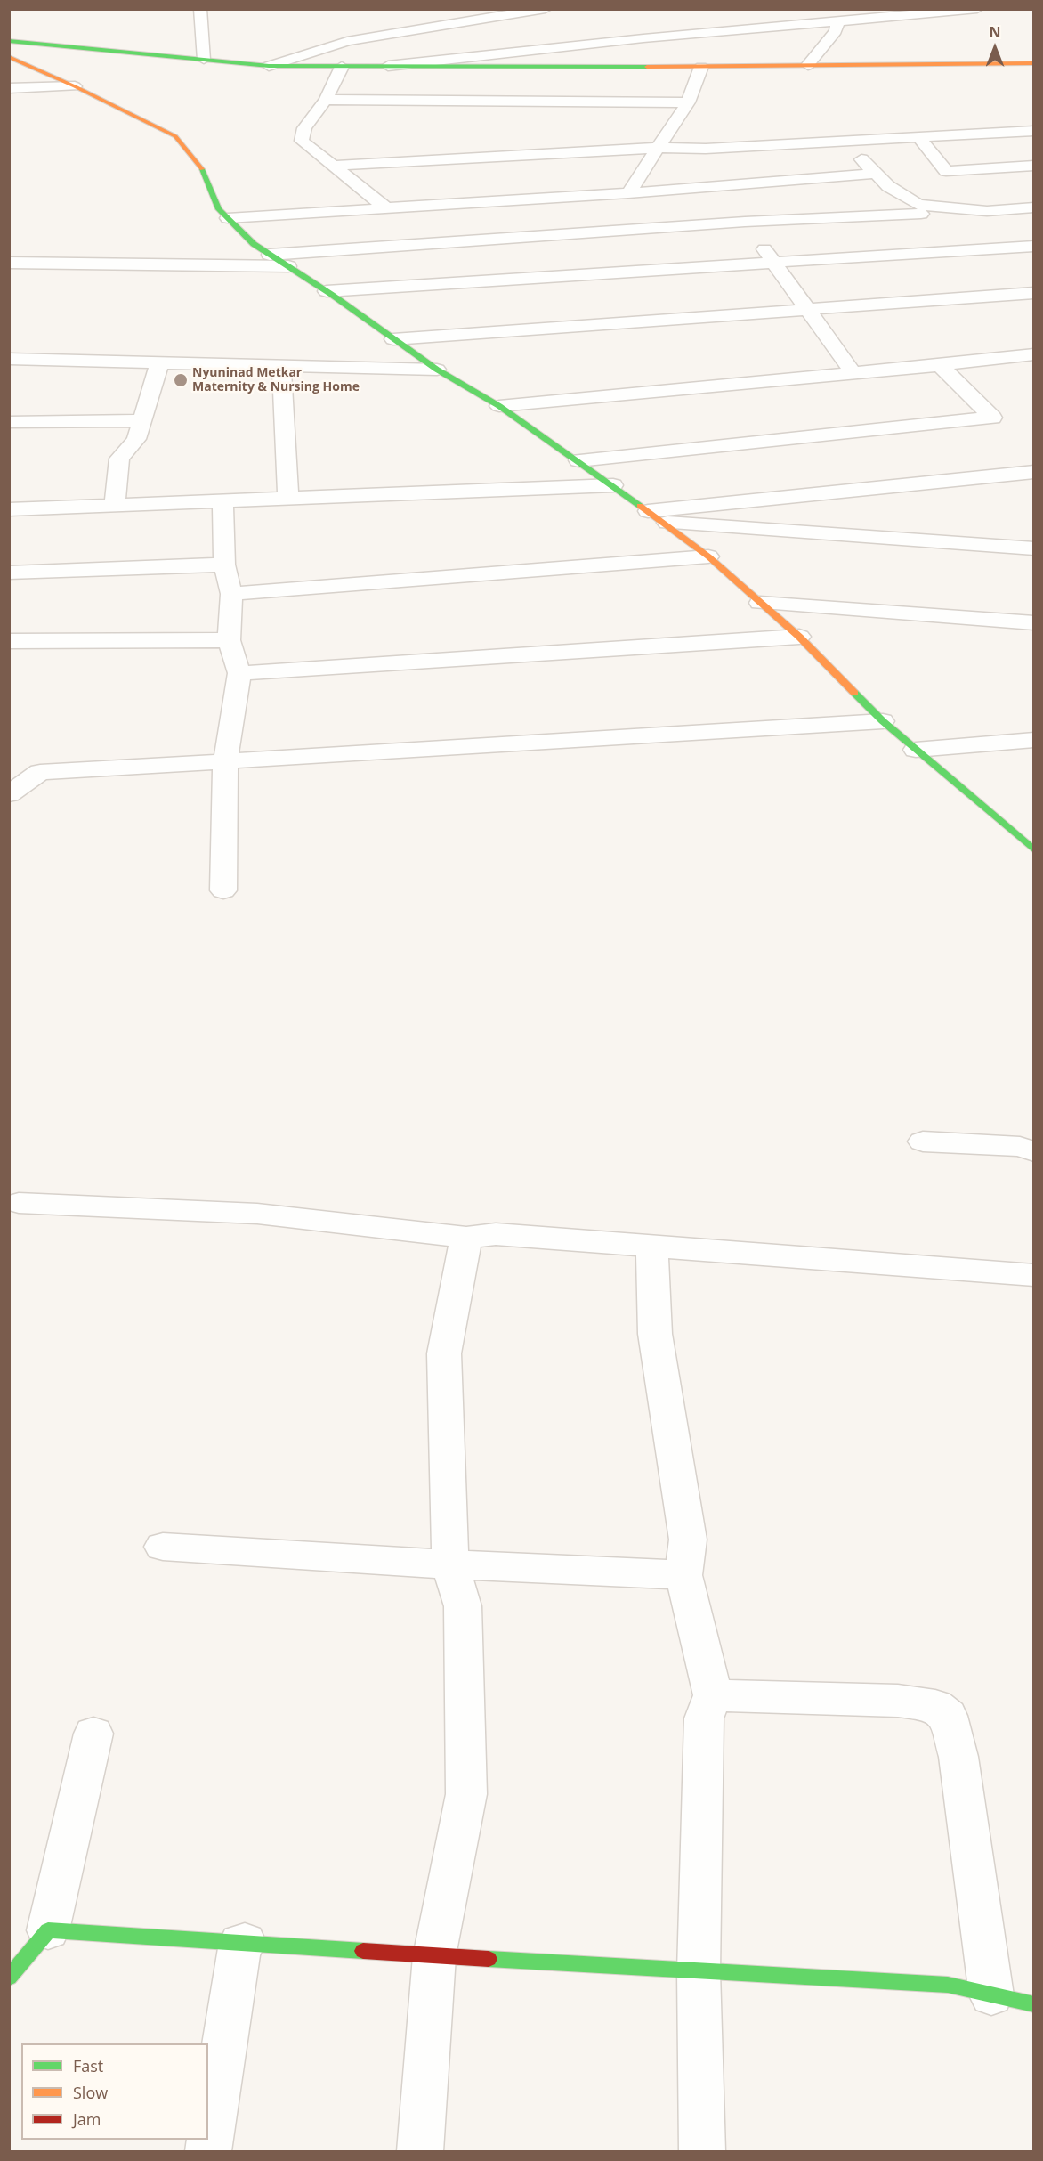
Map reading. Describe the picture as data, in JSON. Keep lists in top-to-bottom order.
{
  "places": ["Nyuninad Metkar Maternity & Nursing Home"],
  "legend": ["Fast", "Slow", "Jam"],
  "north": "top"
}
